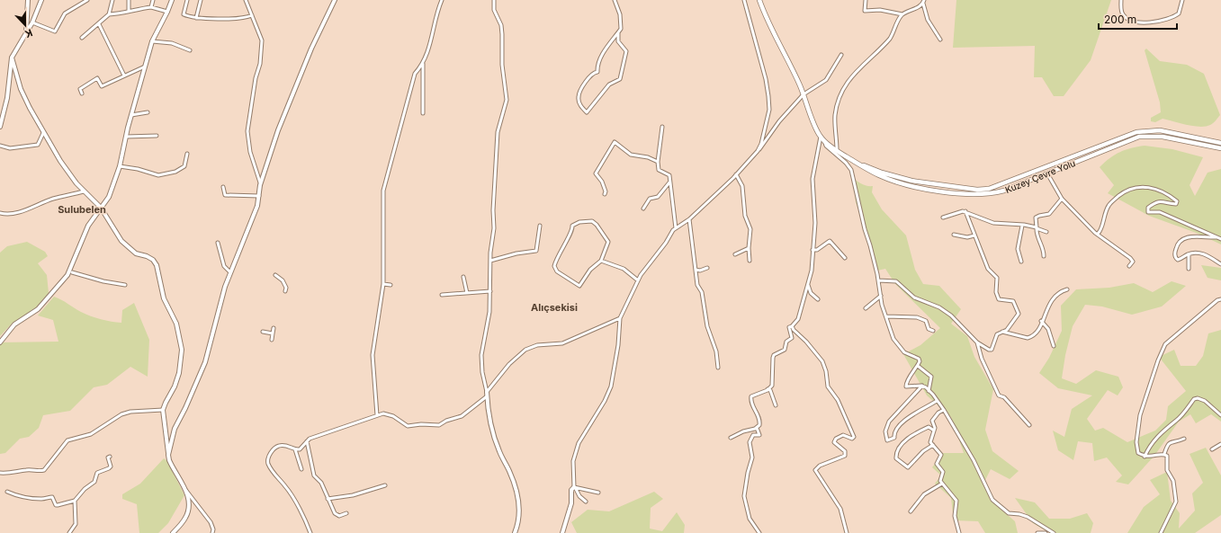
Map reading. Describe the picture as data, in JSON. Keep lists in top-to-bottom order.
{
  "streets": {
    "main road": ["Kuzey Çevre Yolu"]
  },
  "districts": ["Sulubelen", "Alıçsekisi"],
  "scale_bar": "200 m",
  "north": "bottom"
}
